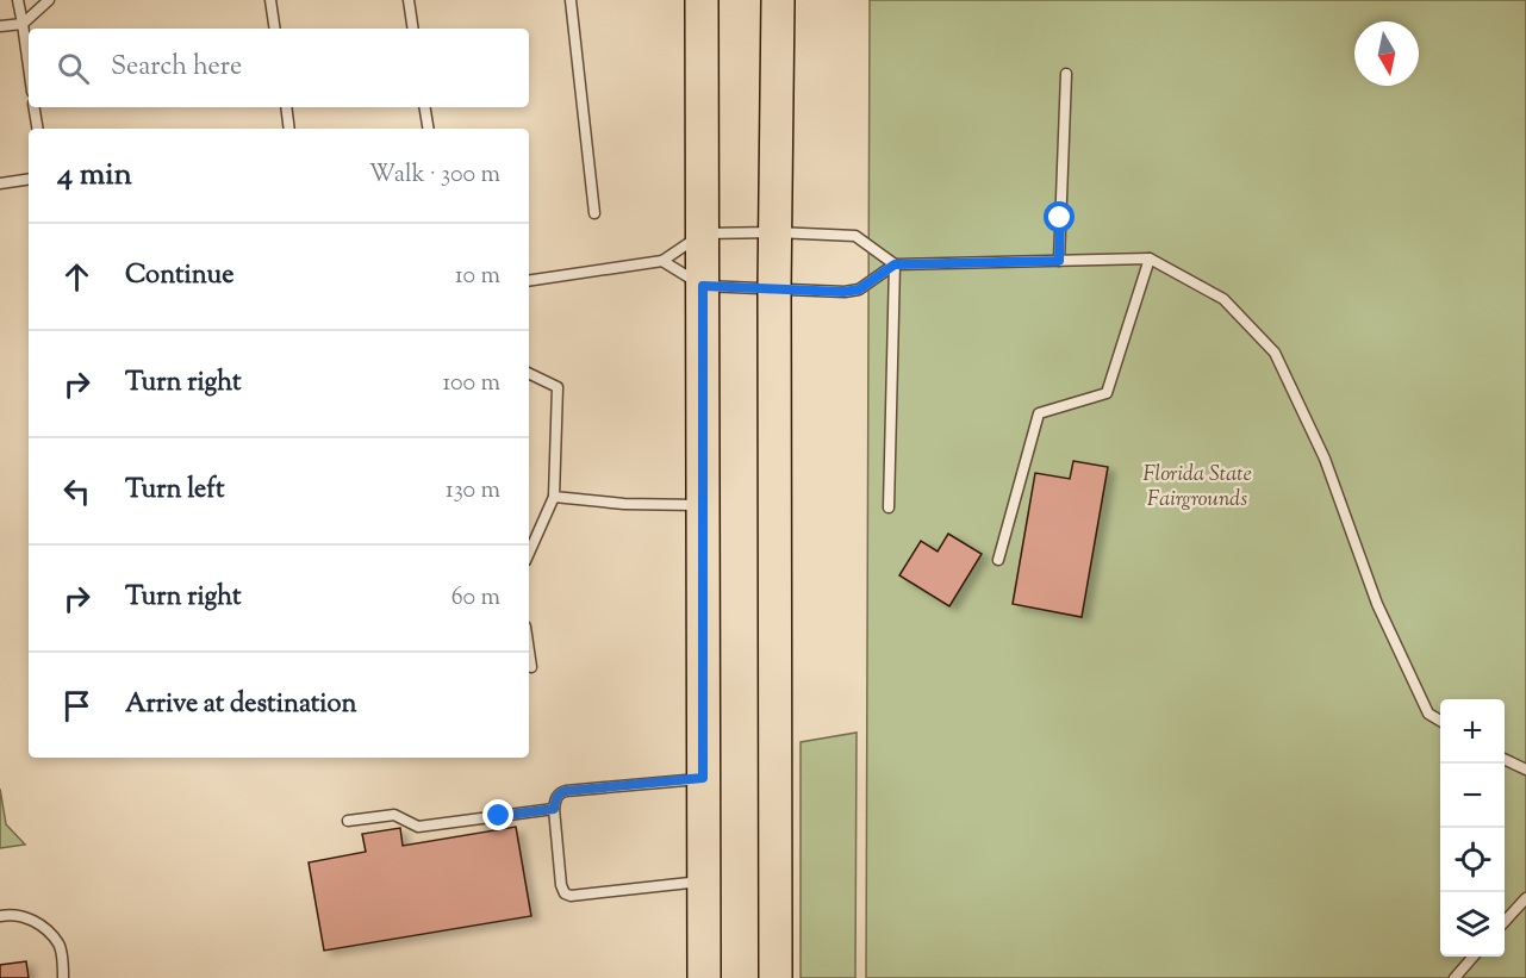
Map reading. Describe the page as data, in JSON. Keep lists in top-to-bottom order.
{
  "parks": ["Florida State Fairgrounds"],
  "north": "bottom",
  "page": {
    "search": "Search here",
    "heading": ["4 min", "Walk · 300 m"],
    "list": [
      ["Continue", "10 m"],
      ["Turn right", "100 m"],
      ["Turn left", "130 m"],
      ["Turn right", "60 m"],
      "Arrive at destination"
    ],
    "map_buttons": ["+", "−"]
  }
}
